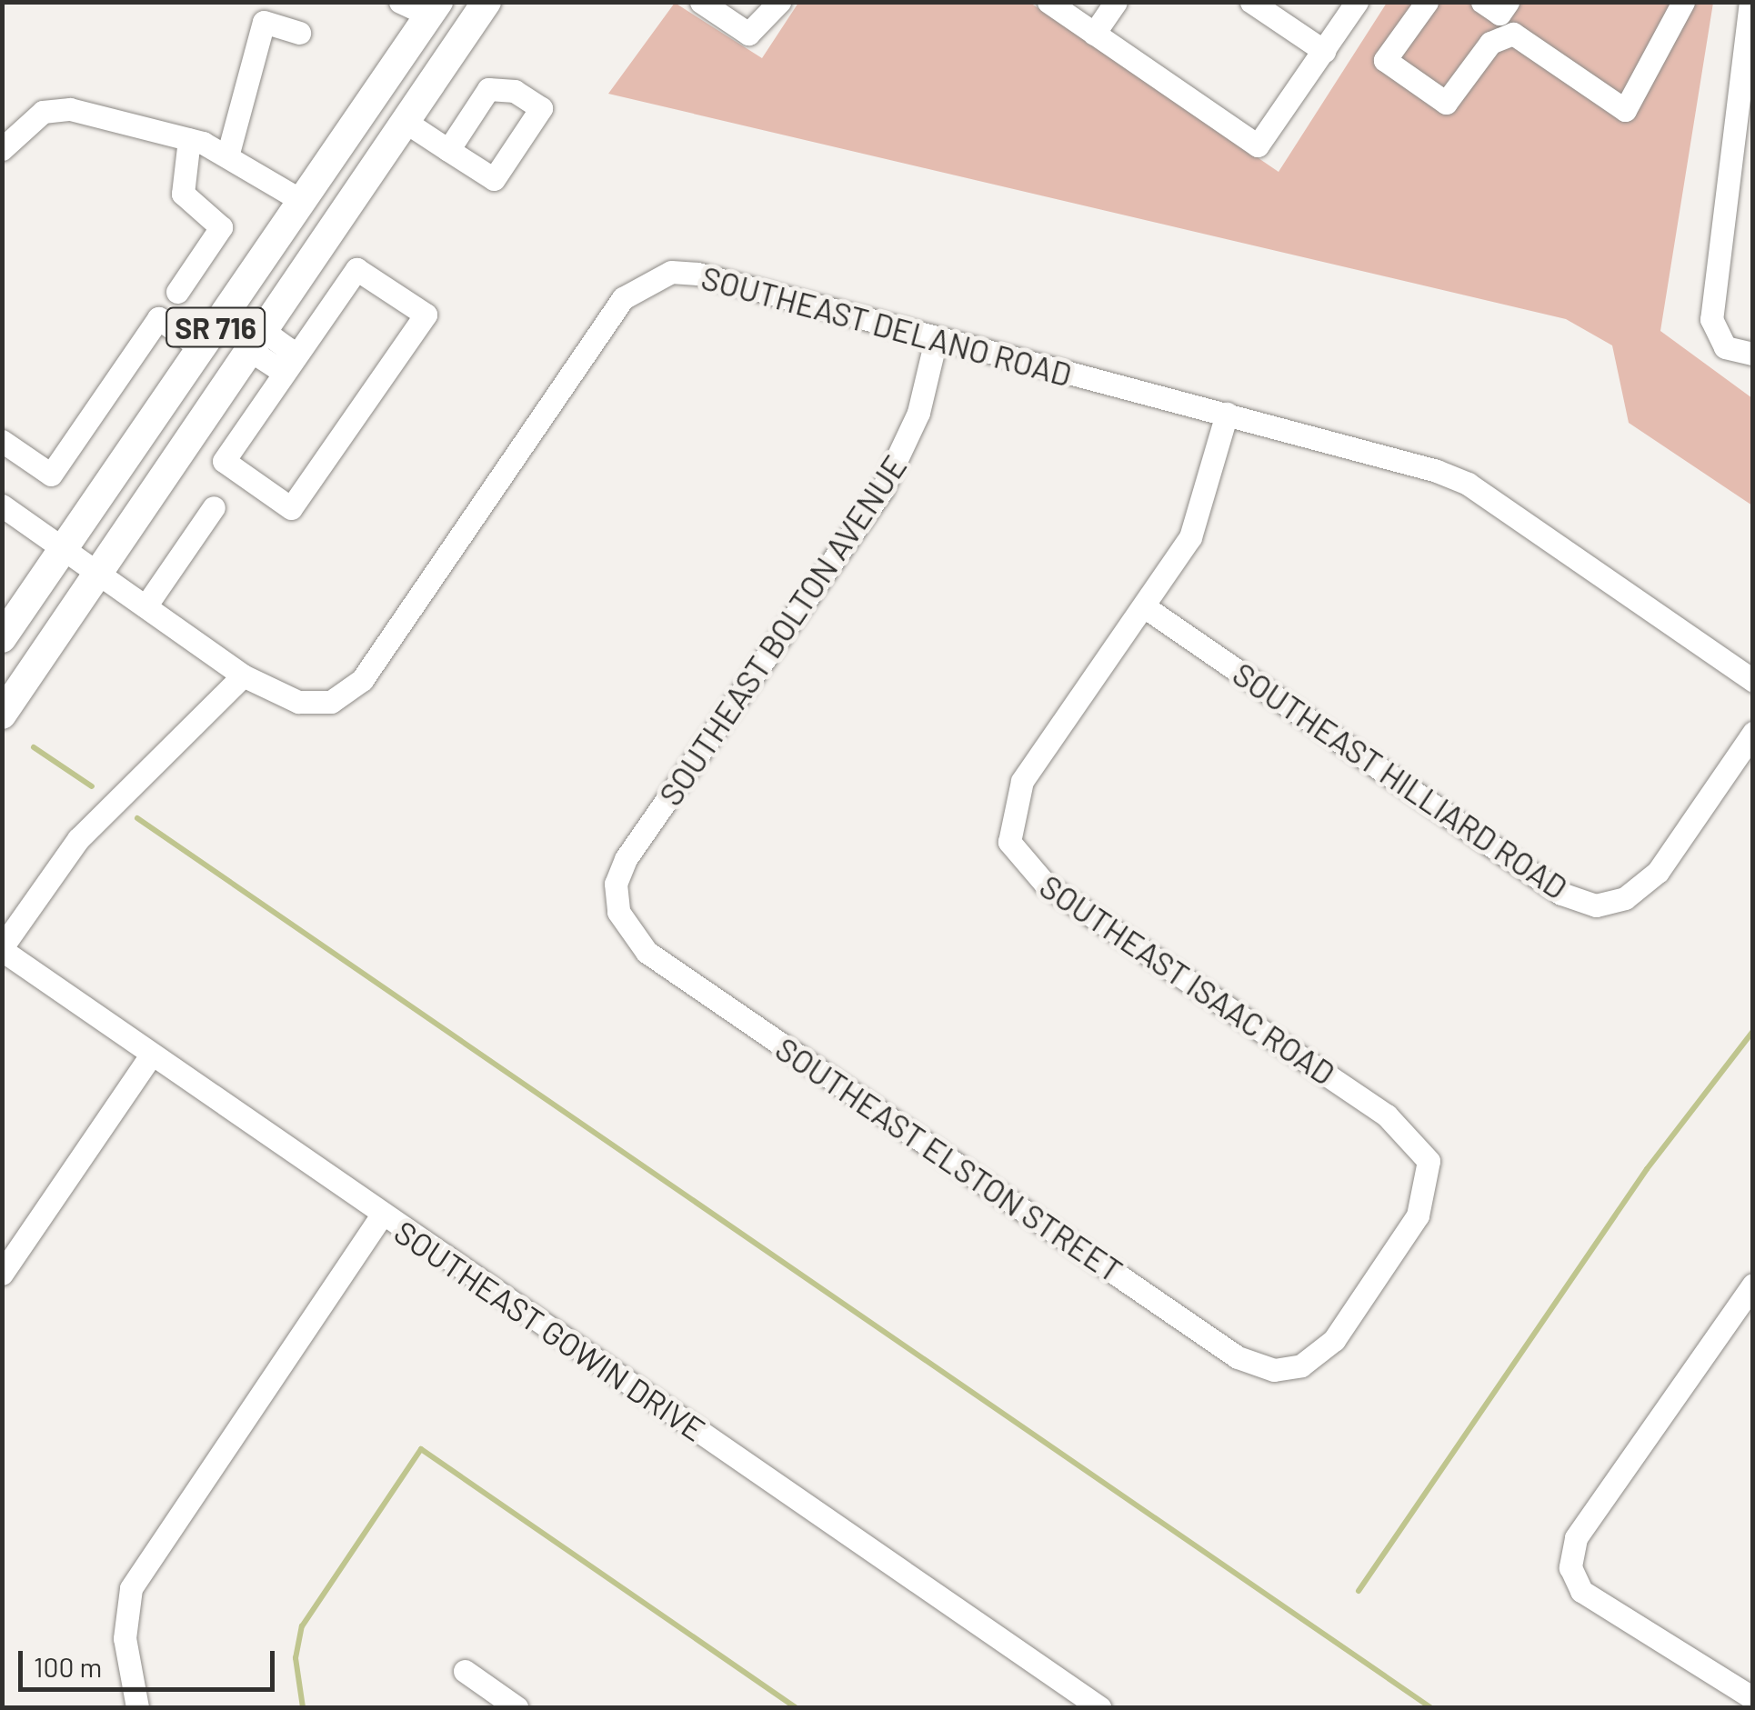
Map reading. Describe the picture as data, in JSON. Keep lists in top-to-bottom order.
{
  "streets": {
    "main road": ["SR 716"],
    "street": [
      "SOUTHEAST DELANO ROAD",
      "SOUTHEAST BOLTON AVENUE",
      "SOUTHEAST HILLIARD ROAD",
      "SOUTHEAST ISAAC ROAD",
      "SOUTHEAST ELSTON STREET",
      "SOUTHEAST GOWIN DRIVE"
    ]
  },
  "crossings": [
    ["SOUTHEAST DELANO ROAD", "SR 716"],
    ["SOUTHEAST DELANO ROAD", "SOUTHEAST BOLTON AVENUE"],
    ["SOUTHEAST DELANO ROAD", "SOUTHEAST ISAAC ROAD"],
    ["SOUTHEAST BOLTON AVENUE", "SOUTHEAST ELSTON STREET"],
    ["SOUTHEAST HILLIARD ROAD", "SOUTHEAST ISAAC ROAD"],
    ["SOUTHEAST ISAAC ROAD", "SOUTHEAST ELSTON STREET"]
  ],
  "scale_bar": "100 m"
}
